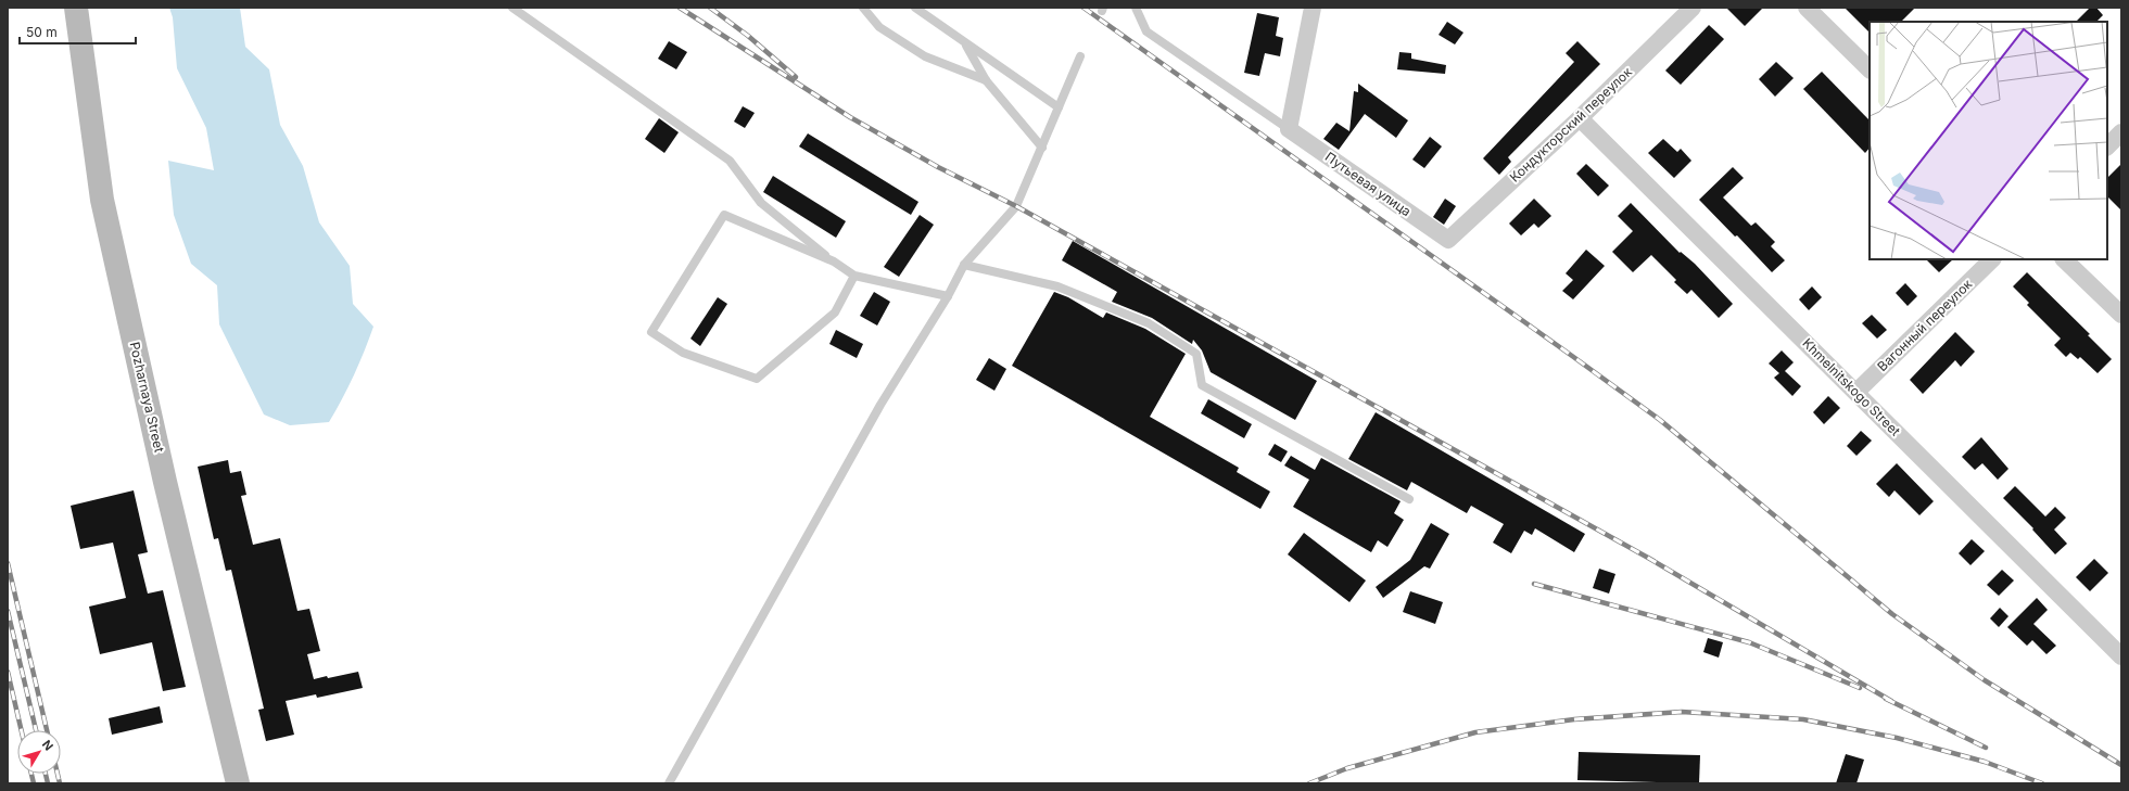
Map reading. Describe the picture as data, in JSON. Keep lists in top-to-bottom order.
{
  "streets": {
    "main road": ["Pozharnaya Street"],
    "street": [
      "Кондукторский переулок",
      "Путьевая улица",
      "Вагонный переулок",
      "Khmelnitskogo Street"
    ]
  },
  "crossings": [
    ["Кондукторский переулок", "Путьевая улица"],
    ["Кондукторский переулок", "Khmelnitskogo Street"],
    ["Вагонный переулок", "Khmelnitskogo Street"]
  ],
  "scale_bar": "50 m",
  "north": "top right"
}
